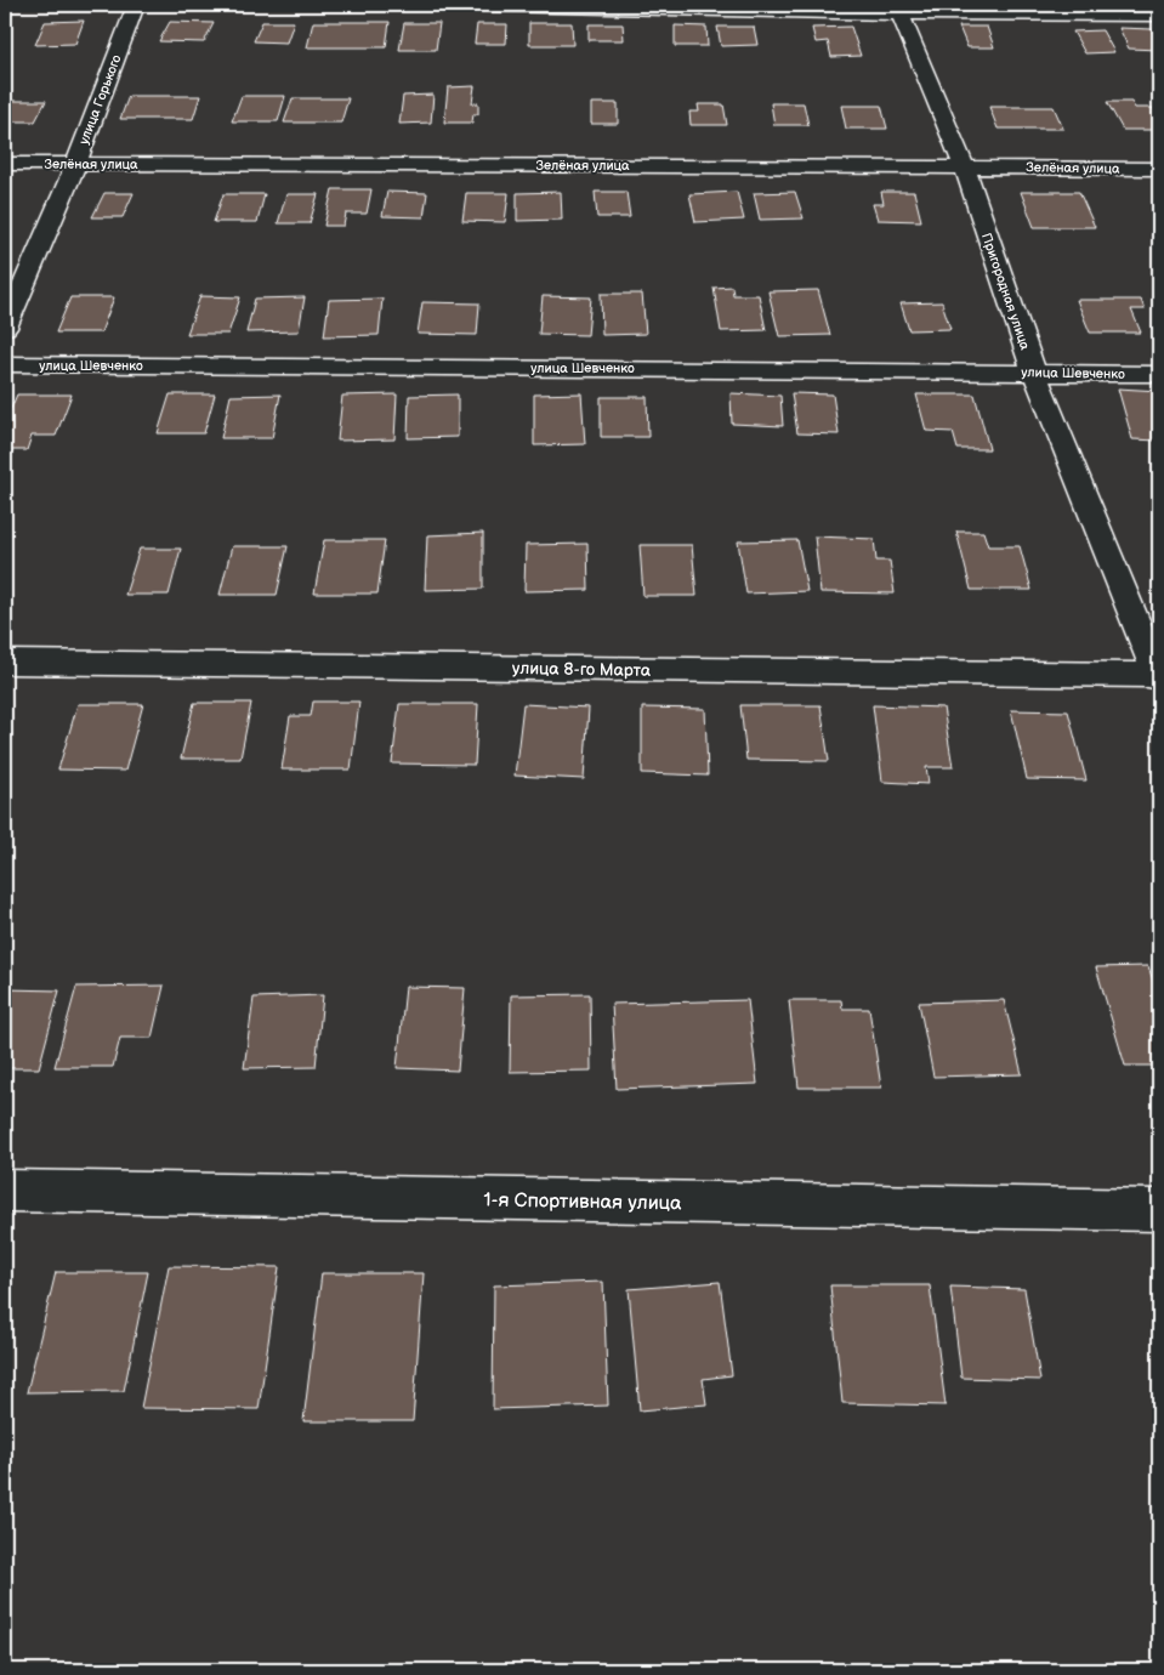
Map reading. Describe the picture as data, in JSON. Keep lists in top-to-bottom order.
{
  "streets": {
    "street": [
      "улица Горького",
      "Зелёная улица",
      "Пригородная улица",
      "улица Шевченко",
      "улица 8-го Марта",
      "1-я Спортивная улица"
    ]
  },
  "crossings": [
    ["улица Горького", "Зелёная улица"],
    ["Зелёная улица", "Пригородная улица"],
    ["Пригородная улица", "улица Шевченко"],
    ["Пригородная улица", "улица 8-го Марта"]
  ]
}
